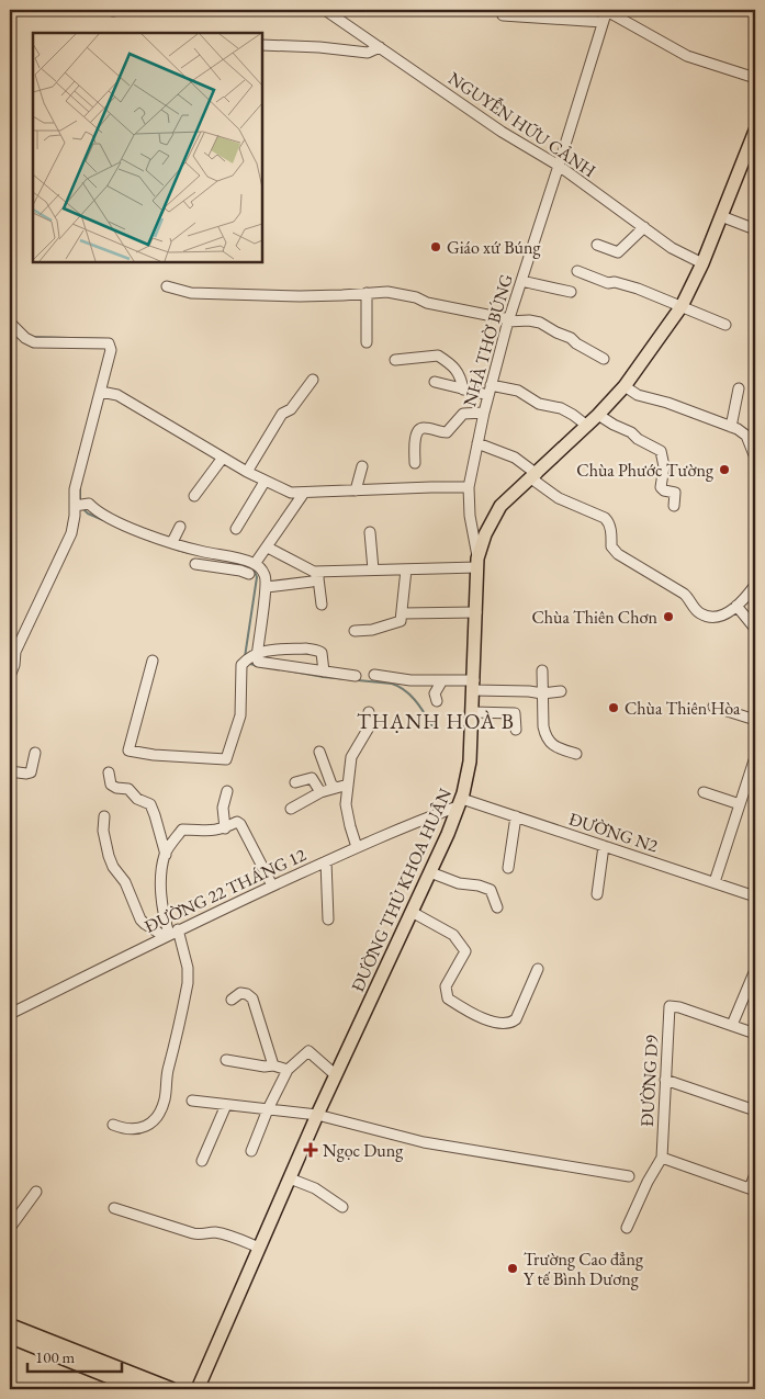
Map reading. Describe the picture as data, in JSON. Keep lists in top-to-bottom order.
{
  "streets": {
    "main road": ["ĐƯỜNG THỦ KHOA HUÂN"],
    "street": [
      "NGUYỄN HỮU CẢNH",
      "NHÀ THỜ BÚNG",
      "ĐƯỜNG N2",
      "ĐƯỜNG 22 THÁNG 12",
      "ĐƯỜNG D9"
    ]
  },
  "crossings": [
    ["NGUYỄN HỮU CẢNH", "NHÀ THỜ BÚNG"],
    ["NGUYỄN HỮU CẢNH", "ĐƯỜNG THỦ KHOA HUÂN"],
    ["NHÀ THỜ BÚNG", "ĐƯỜNG THỦ KHOA HUÂN"],
    ["ĐƯỜNG N2", "ĐƯỜNG 22 THÁNG 12"],
    ["ĐƯỜNG N2", "ĐƯỜNG THỦ KHOA HUÂN"],
    ["ĐƯỜNG 22 THÁNG 12", "ĐƯỜNG THỦ KHOA HUÂN"]
  ],
  "districts": ["THẠNH HOÀ B"],
  "places": {
    "other": [
      "Giáo xứ Búng",
      "Chùa Phước Tường",
      "Chùa Thiên Chơn",
      "Chùa Thiên Hòa",
      "Trường Cao đẳng Y tế Bình Dương"
    ],
    "health": ["Ngọc Dung"]
  },
  "scale_bar": "100 m"
}
